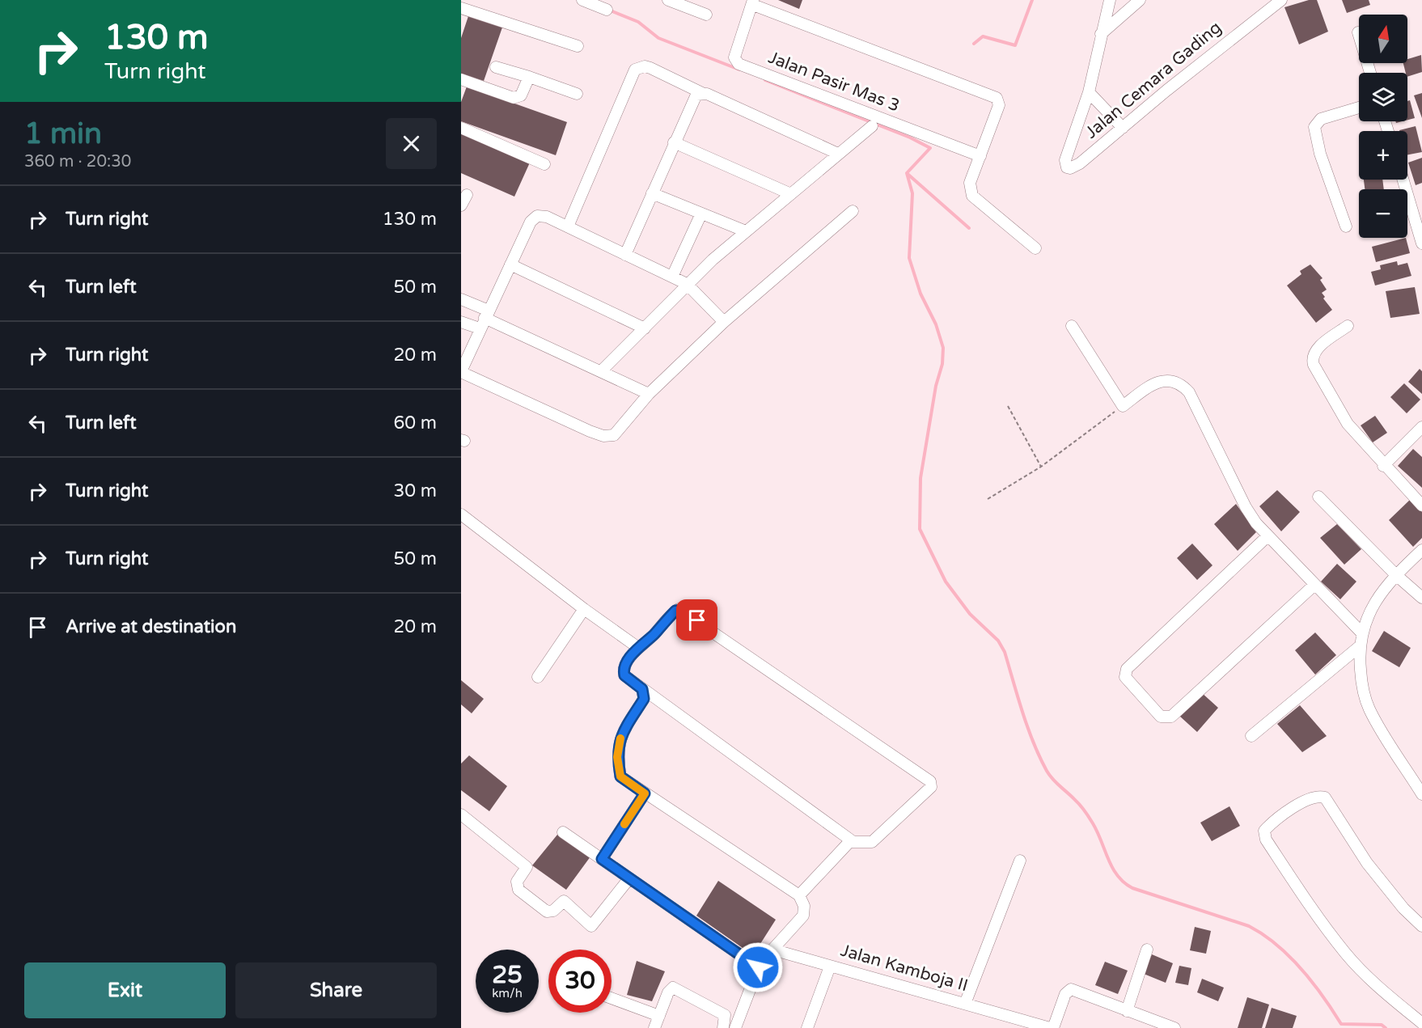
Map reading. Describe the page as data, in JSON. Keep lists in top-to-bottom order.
{
  "streets": {
    "street": ["Jalan Cemara Gading", "Jalan Pasir Mas 3", "Jalan Kamboja II"]
  },
  "north": "top",
  "page": {
    "turn": ["130 m", "Turn right"],
    "map_buttons": ["+", "−"],
    "heading": ["1 min", "360 m · 20:30"],
    "list": [
      {
        "name": "Turn right",
        "value": "130 m"
      },
      {
        "name": "Turn left",
        "value": "50 m"
      },
      {
        "name": "Turn right",
        "value": "20 m"
      },
      {
        "name": "Turn left",
        "value": "60 m"
      },
      {
        "name": "Turn right",
        "value": "30 m"
      },
      {
        "name": "Turn right",
        "value": "50 m"
      },
      {
        "name": "Arrive at destination",
        "value": "20 m"
      }
    ],
    "speed": "25 km/h",
    "limit": "30",
    "buttons": ["Exit", "Share"]
  }
}
